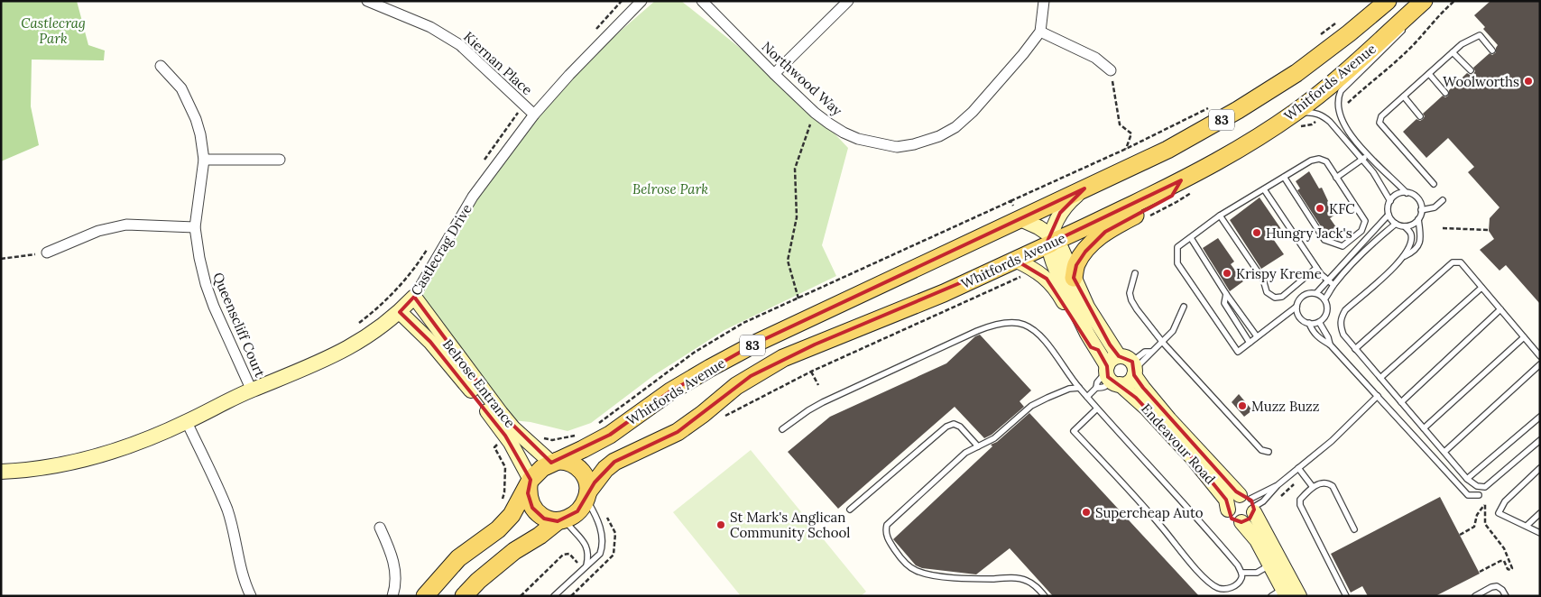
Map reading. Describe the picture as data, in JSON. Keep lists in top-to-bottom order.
{
  "streets": {
    "main road": ["Whitfords Avenue", "83"],
    "street": [
      "Kiernan Place",
      "Northwood Way",
      "Castlecrag Drive",
      "Queenscliff Court",
      "Belrose Entrance",
      "Endeavour Road"
    ]
  },
  "crossings": [
    ["Kiernan Place", "Castlecrag Drive"],
    ["Whitfords Avenue", "Belrose Entrance"],
    ["Whitfords Avenue", "Endeavour Road"],
    ["Castlecrag Drive", "Queenscliff Court"],
    ["Castlecrag Drive", "Belrose Entrance"]
  ],
  "parks": ["Castlecrag Park", "Belrose Park"],
  "places": [
    "Woolworths",
    "KFC",
    "Hungry Jack's",
    "Krispy Kreme",
    "Muzz Buzz",
    "Supercheap Auto",
    "St Mark's Anglican Community School"
  ]
}
